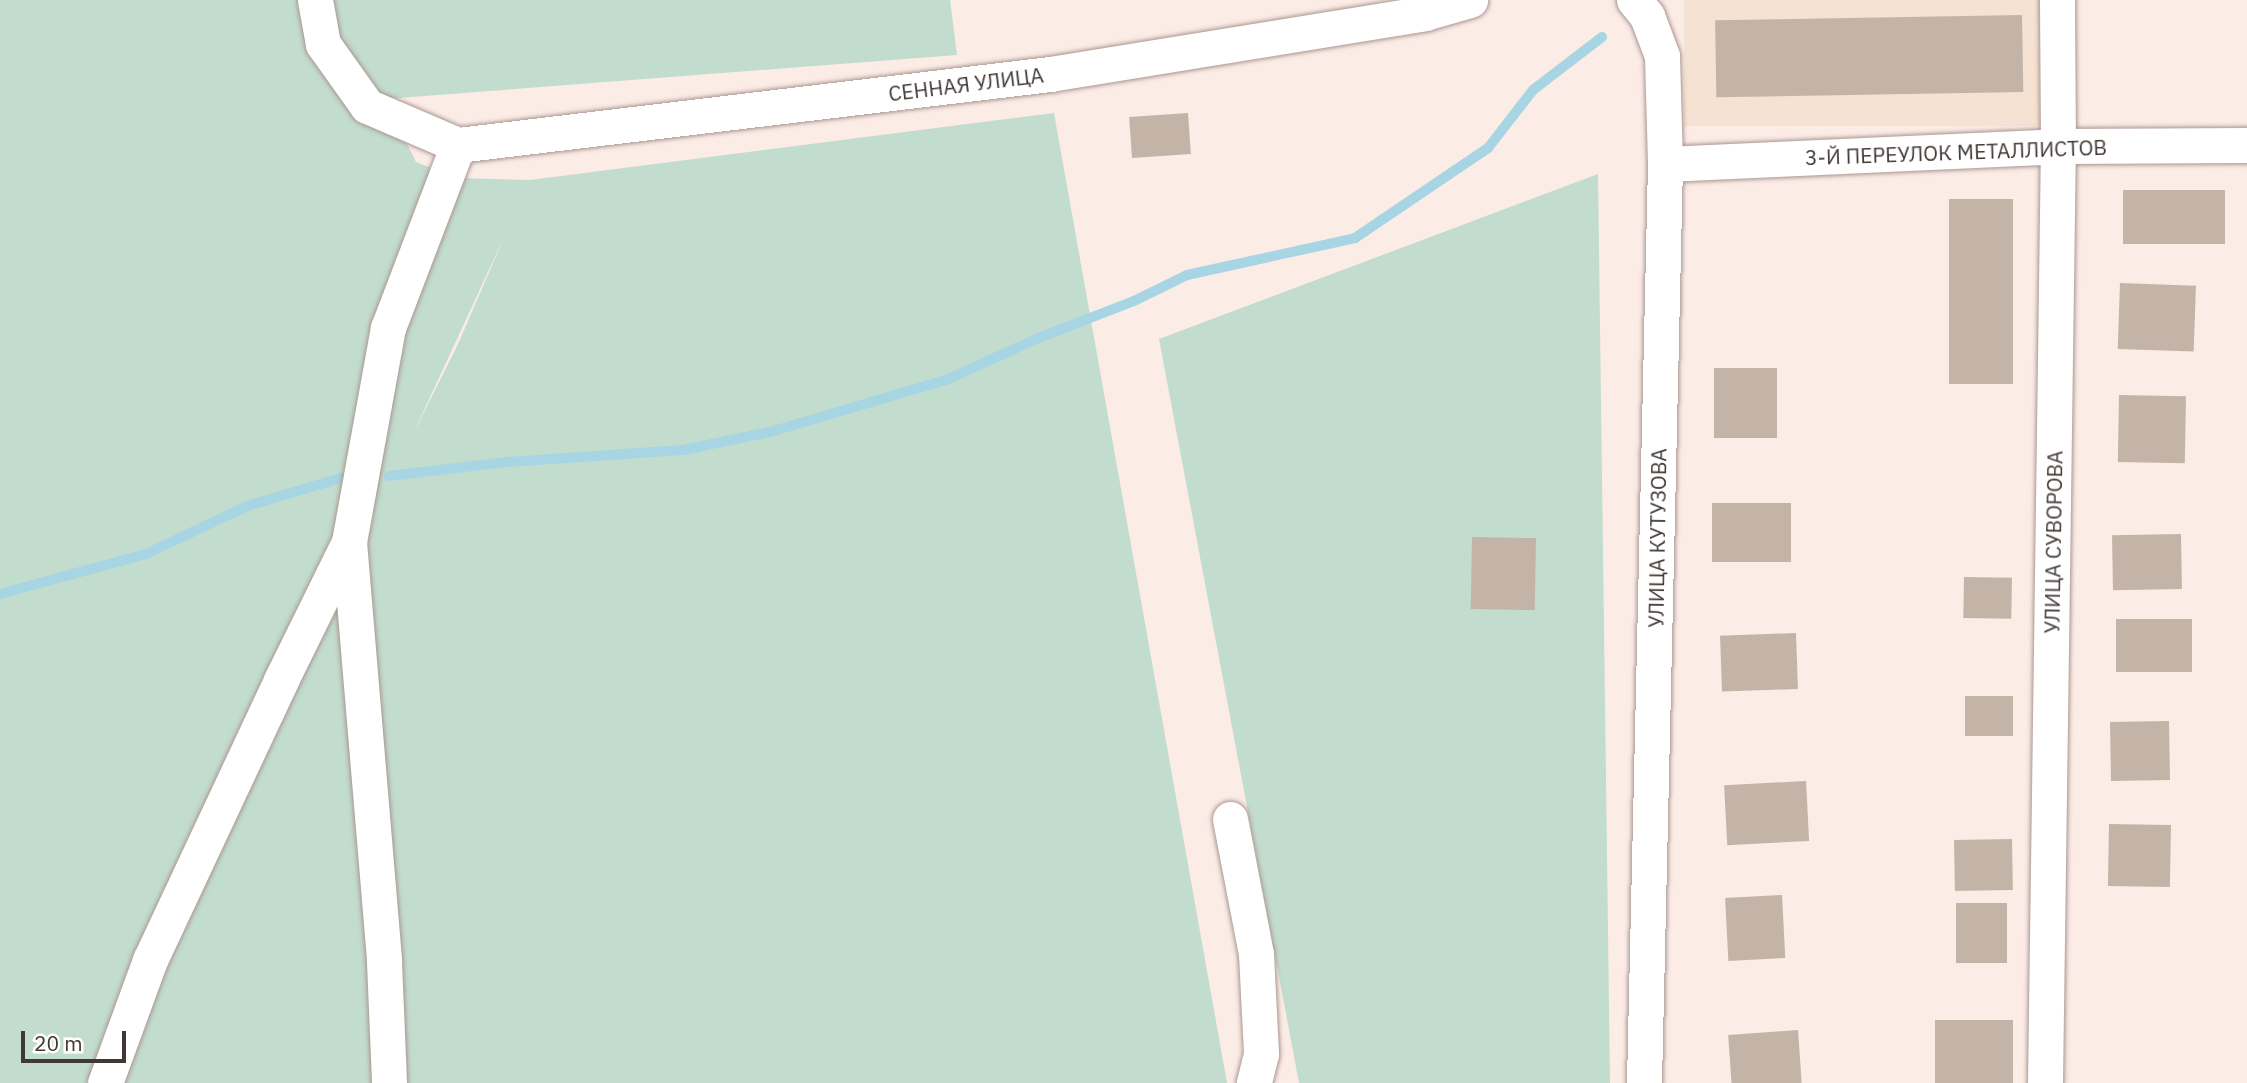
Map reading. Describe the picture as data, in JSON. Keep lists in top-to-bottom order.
{
  "streets": {
    "street": [
      "СЕННАЯ УЛИЦА",
      "3-Й ПЕРЕУЛОК МЕТАЛЛИСТОВ",
      "УЛИЦА КУТУЗОВА",
      "УЛИЦА СУВОРОВА"
    ]
  },
  "crossings": [
    ["3-Й ПЕРЕУЛОК МЕТАЛЛИСТОВ", "УЛИЦА КУТУЗОВА"],
    ["3-Й ПЕРЕУЛОК МЕТАЛЛИСТОВ", "УЛИЦА СУВОРОВА"]
  ],
  "scale_bar": "20 m"
}
